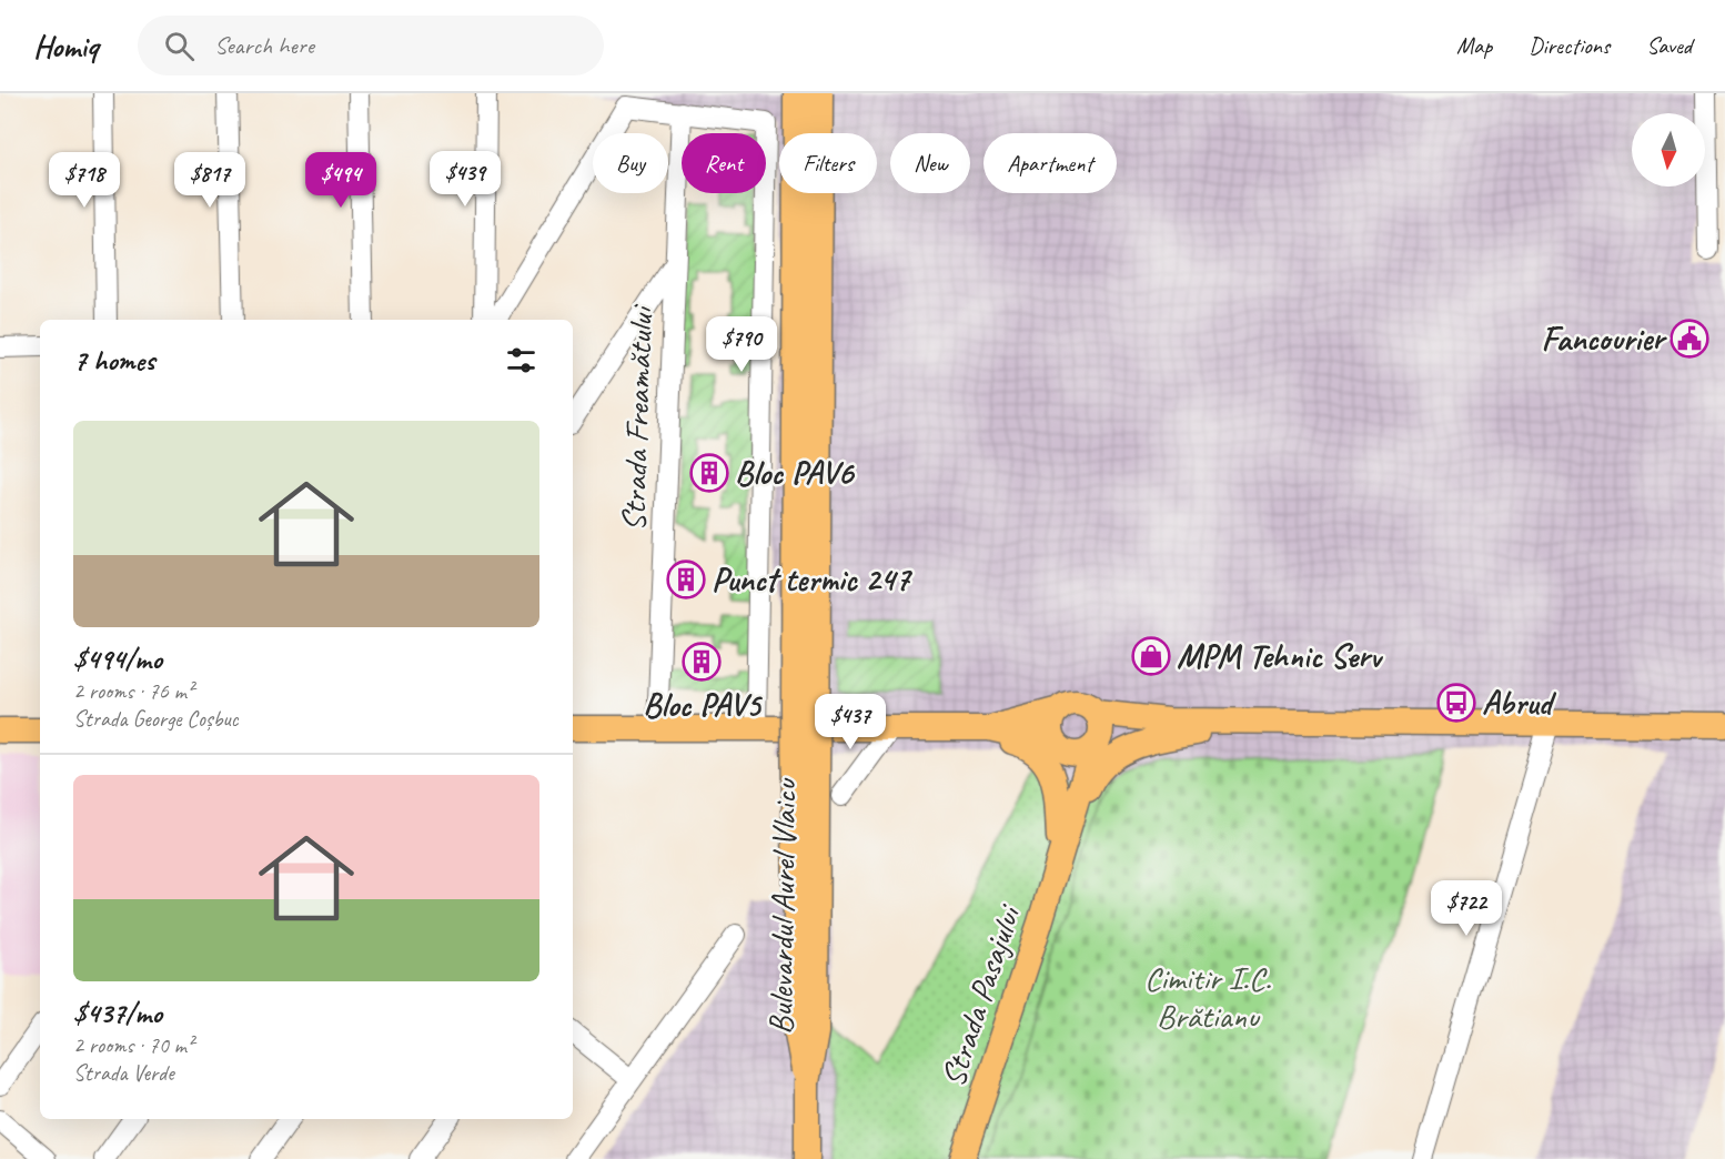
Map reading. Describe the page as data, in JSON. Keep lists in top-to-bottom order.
{
  "streets": {
    "main road": ["Bulevardul Aurel Vlaicu", "Strada Pasajului"],
    "street": ["Strada Freamătului"]
  },
  "parks": ["Cimitir I.C. Brătianu"],
  "places": {
    "public building": ["Fancourier"],
    "building": ["Bloc PAV6", "Punct termic 247", "Bloc PAV5"],
    "shop": ["MPM Tehnic Serv"],
    "bus stop": ["Abrud"]
  },
  "north": "bottom",
  "page": {
    "header": "Homiq",
    "search": "Search here",
    "nav": ["Map", "Directions", "Saved"],
    "chip": [
      "Buy",
      "Rent",
      "Filters",
      "New",
      "Apartment"
    ],
    "price": [
      "$439",
      "$718",
      "$817",
      "$494",
      "$790",
      "$437",
      "$722"
    ],
    "heading": "7 homes",
    "list": [
      {
        "name": "$494/mo",
        "note": "2 rooms · 76 m² · Strada George Coșbuc"
      },
      {
        "name": "$437/mo",
        "note": "2 rooms · 70 m² · Strada Verde"
      }
    ]
  }
}
